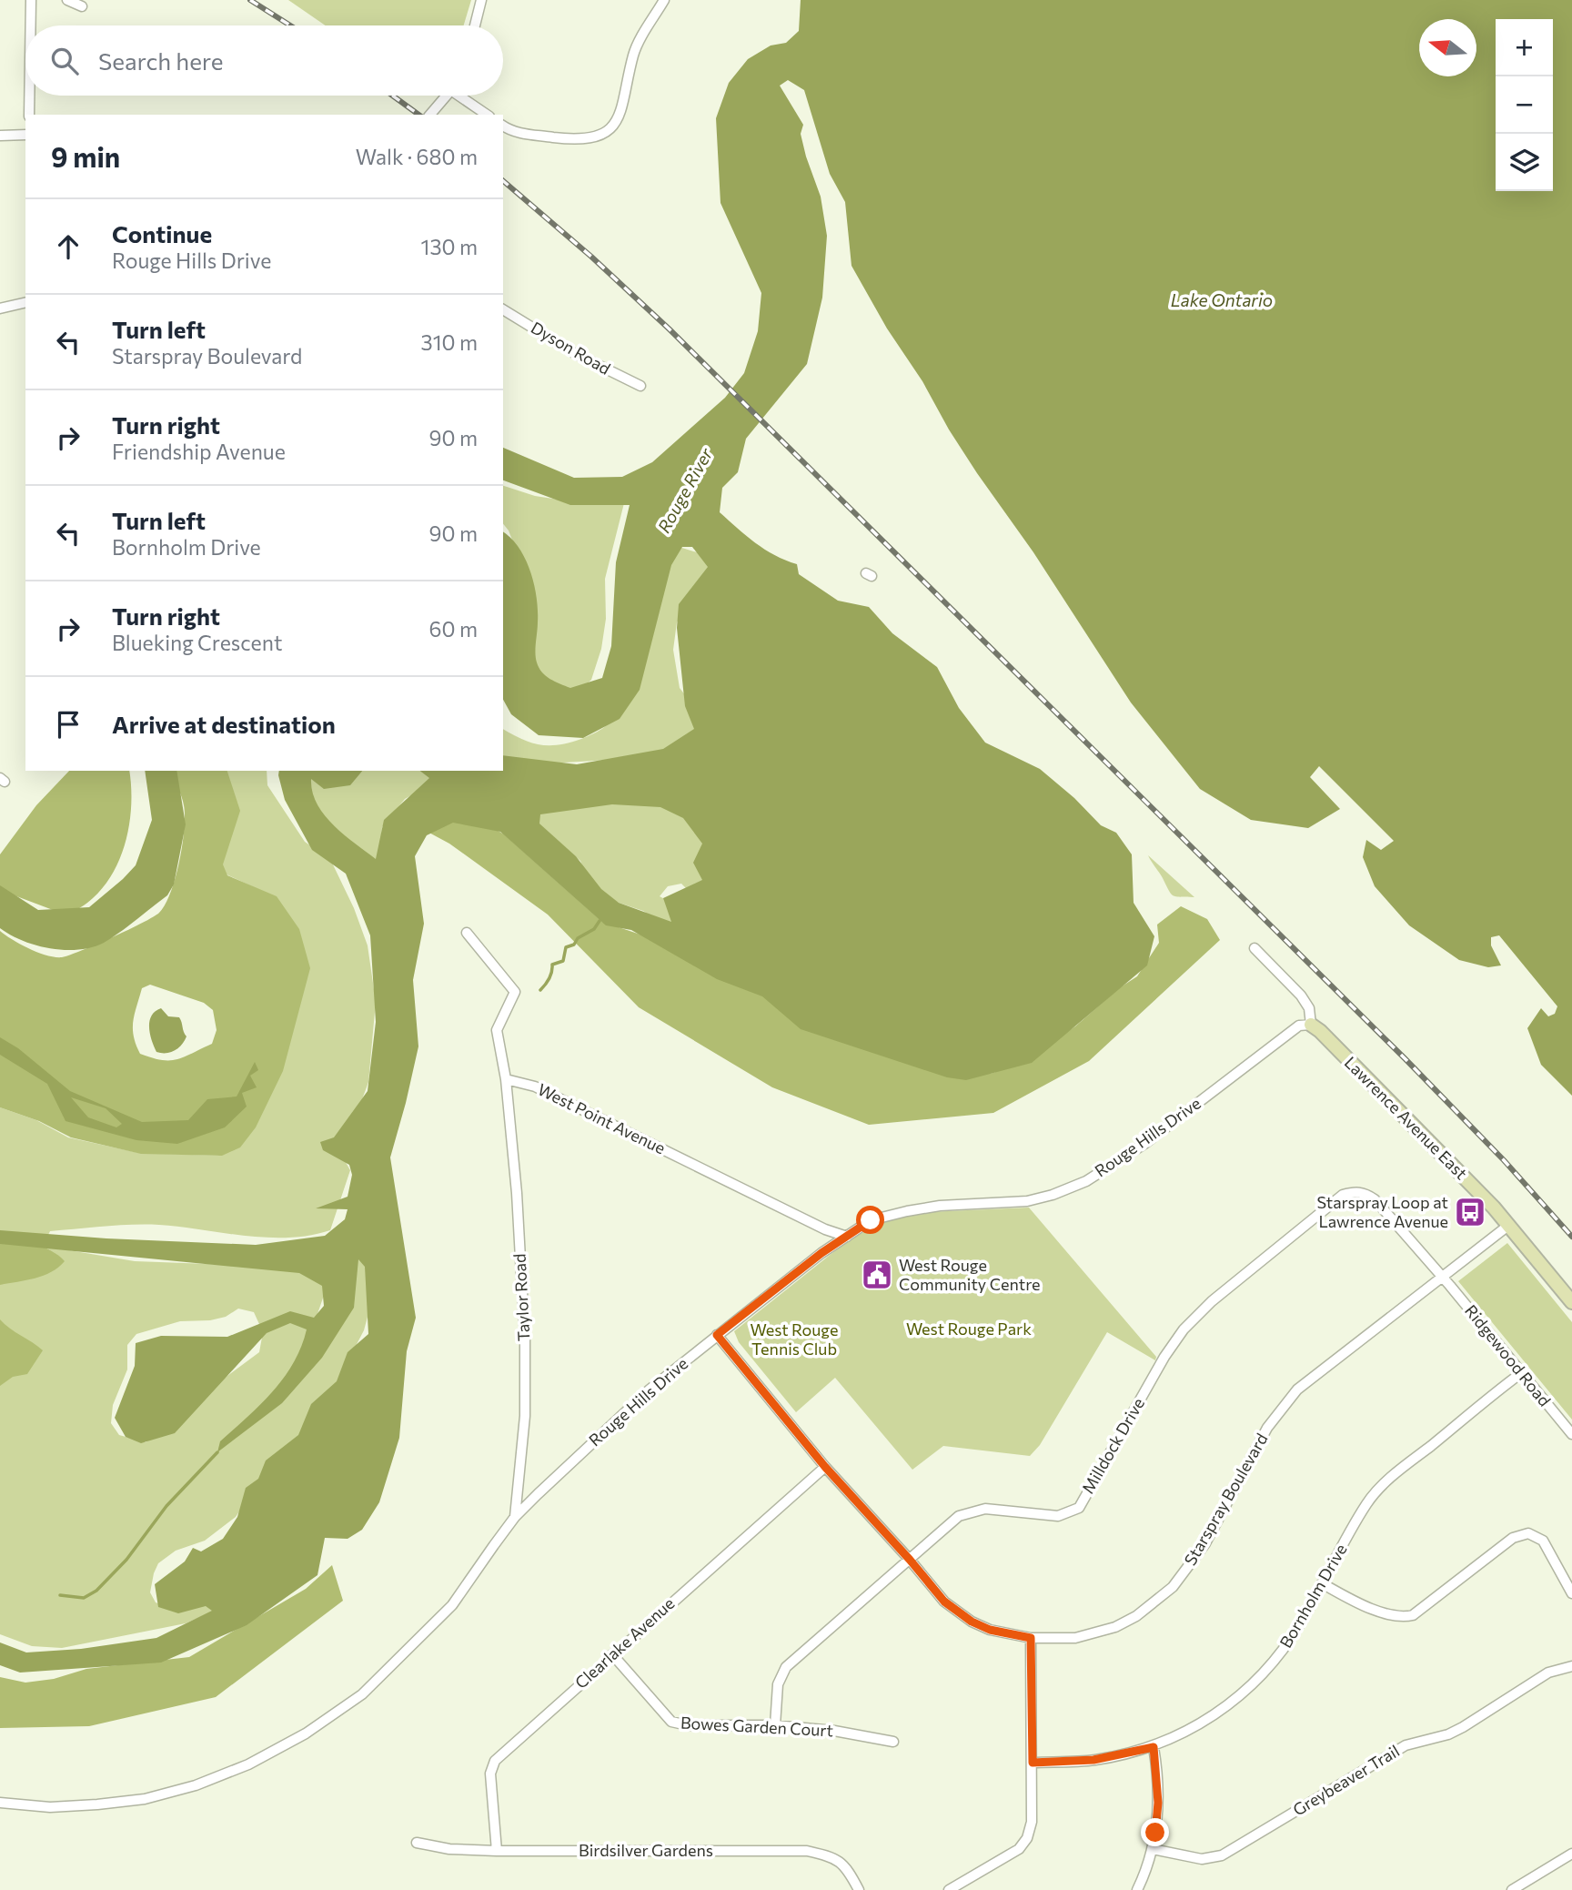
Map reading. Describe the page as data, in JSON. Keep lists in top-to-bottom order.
{
  "streets": {
    "street": [
      "Dyson Road",
      "Lawrence Avenue East",
      "West Point Avenue",
      "Rouge Hills Drive",
      "Taylor Road",
      "Ridgewood Road",
      "Milldock Drive",
      "Starspray Boulevard",
      "Bornholm Drive",
      "Clearlake Avenue",
      "Bowes Garden Court",
      "Greybeaver Trail",
      "Birdsilver Gardens"
    ]
  },
  "crossings": [
    ["Lawrence Avenue East", "Rouge Hills Drive"],
    ["Lawrence Avenue East", "Starspray Boulevard"],
    ["West Point Avenue", "Rouge Hills Drive"],
    ["West Point Avenue", "Taylor Road"],
    ["Rouge Hills Drive", "Taylor Road"],
    ["Rouge Hills Drive", "Starspray Boulevard"],
    ["Ridgewood Road", "Milldock Drive"],
    ["Ridgewood Road", "Starspray Boulevard"],
    ["Ridgewood Road", "Bornholm Drive"],
    ["Milldock Drive", "Starspray Boulevard"],
    ["Milldock Drive", "Bowes Garden Court"],
    ["Starspray Boulevard", "Clearlake Avenue"],
    ["Clearlake Avenue", "Bowes Garden Court"],
    ["Clearlake Avenue", "Birdsilver Gardens"]
  ],
  "water": ["Lake Ontario", "Rouge River"],
  "parks": ["West Rouge Park", "West Rouge Tennis Club"],
  "places": {
    "bus stop": ["Starspray Loop at Lawrence Avenue"],
    "public building": ["West Rouge Community Centre"]
  },
  "north": "left",
  "page": {
    "map_buttons": ["+", "−"],
    "search": "Search here",
    "heading": ["9 min", "Walk · 680 m"],
    "list": [
      ["Continue", "Rouge Hills Drive", "130 m"],
      ["Turn left", "Starspray Boulevard", "310 m"],
      ["Turn right", "Friendship Avenue", "90 m"],
      ["Turn left", "Bornholm Drive", "90 m"],
      ["Turn right", "Blueking Crescent", "60 m"],
      "Arrive at destination"
    ]
  }
}
